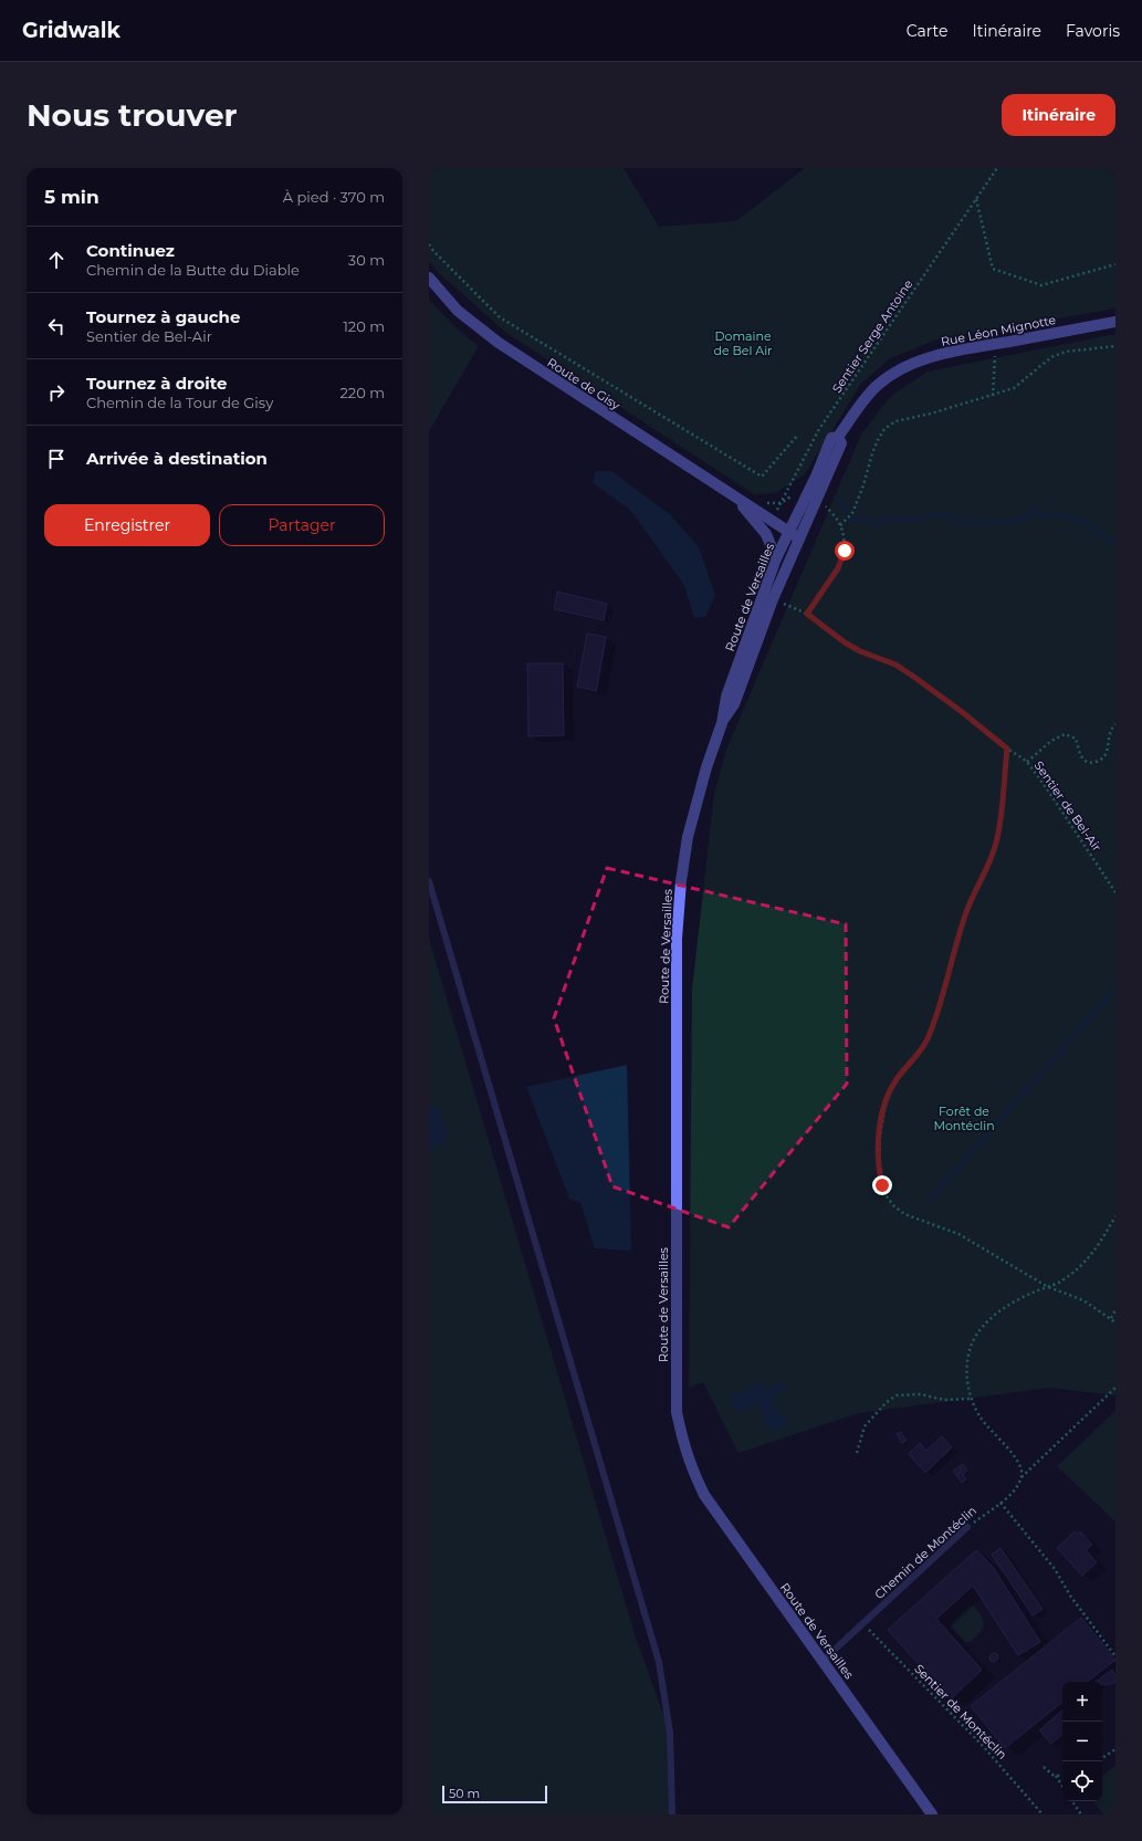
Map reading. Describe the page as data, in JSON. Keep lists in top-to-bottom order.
{
  "streets": {
    "main road": ["Rue Léon Mignotte", "Route de Gisy", "Route de Versailles"],
    "lane": ["Chemin de Montéclin"],
    "path": ["Sentier Serge Antoine", "Sentier de Bel-Air", "Sentier de Montéclin"]
  },
  "crossings": [
    ["Rue Léon Mignotte", "Route de Gisy"],
    ["Rue Léon Mignotte", "Route de Versailles"],
    ["Sentier Serge Antoine", "Route de Gisy"],
    ["Route de Gisy", "Route de Versailles"],
    ["Route de Versailles", "Sentier de Bel-Air"],
    ["Route de Versailles", "Chemin de Montéclin"],
    ["Chemin de Montéclin", "Sentier de Montéclin"]
  ],
  "parks": ["Domaine de Bel Air", "Forêt de Montéclin"],
  "scale_bar": "50 m",
  "page": {
    "header": "Gridwalk",
    "nav": ["Carte", "Itinéraire", "Favoris"],
    "buttons": [
      "Itinéraire",
      ["Enregistrer", "Partager"]
    ],
    "title": "Nous trouver",
    "heading": ["5 min", "À pied · 370 m"],
    "list": [
      ["Continuez", "Chemin de la Butte du Diable", "30 m"],
      ["Tournez à gauche", "Sentier de Bel-Air", "120 m"],
      ["Tournez à droite", "Chemin de la Tour de Gisy", "220 m"],
      "Arrivée à destination"
    ],
    "map_buttons": ["+", "−"],
    "scale": "50 m"
  }
}
